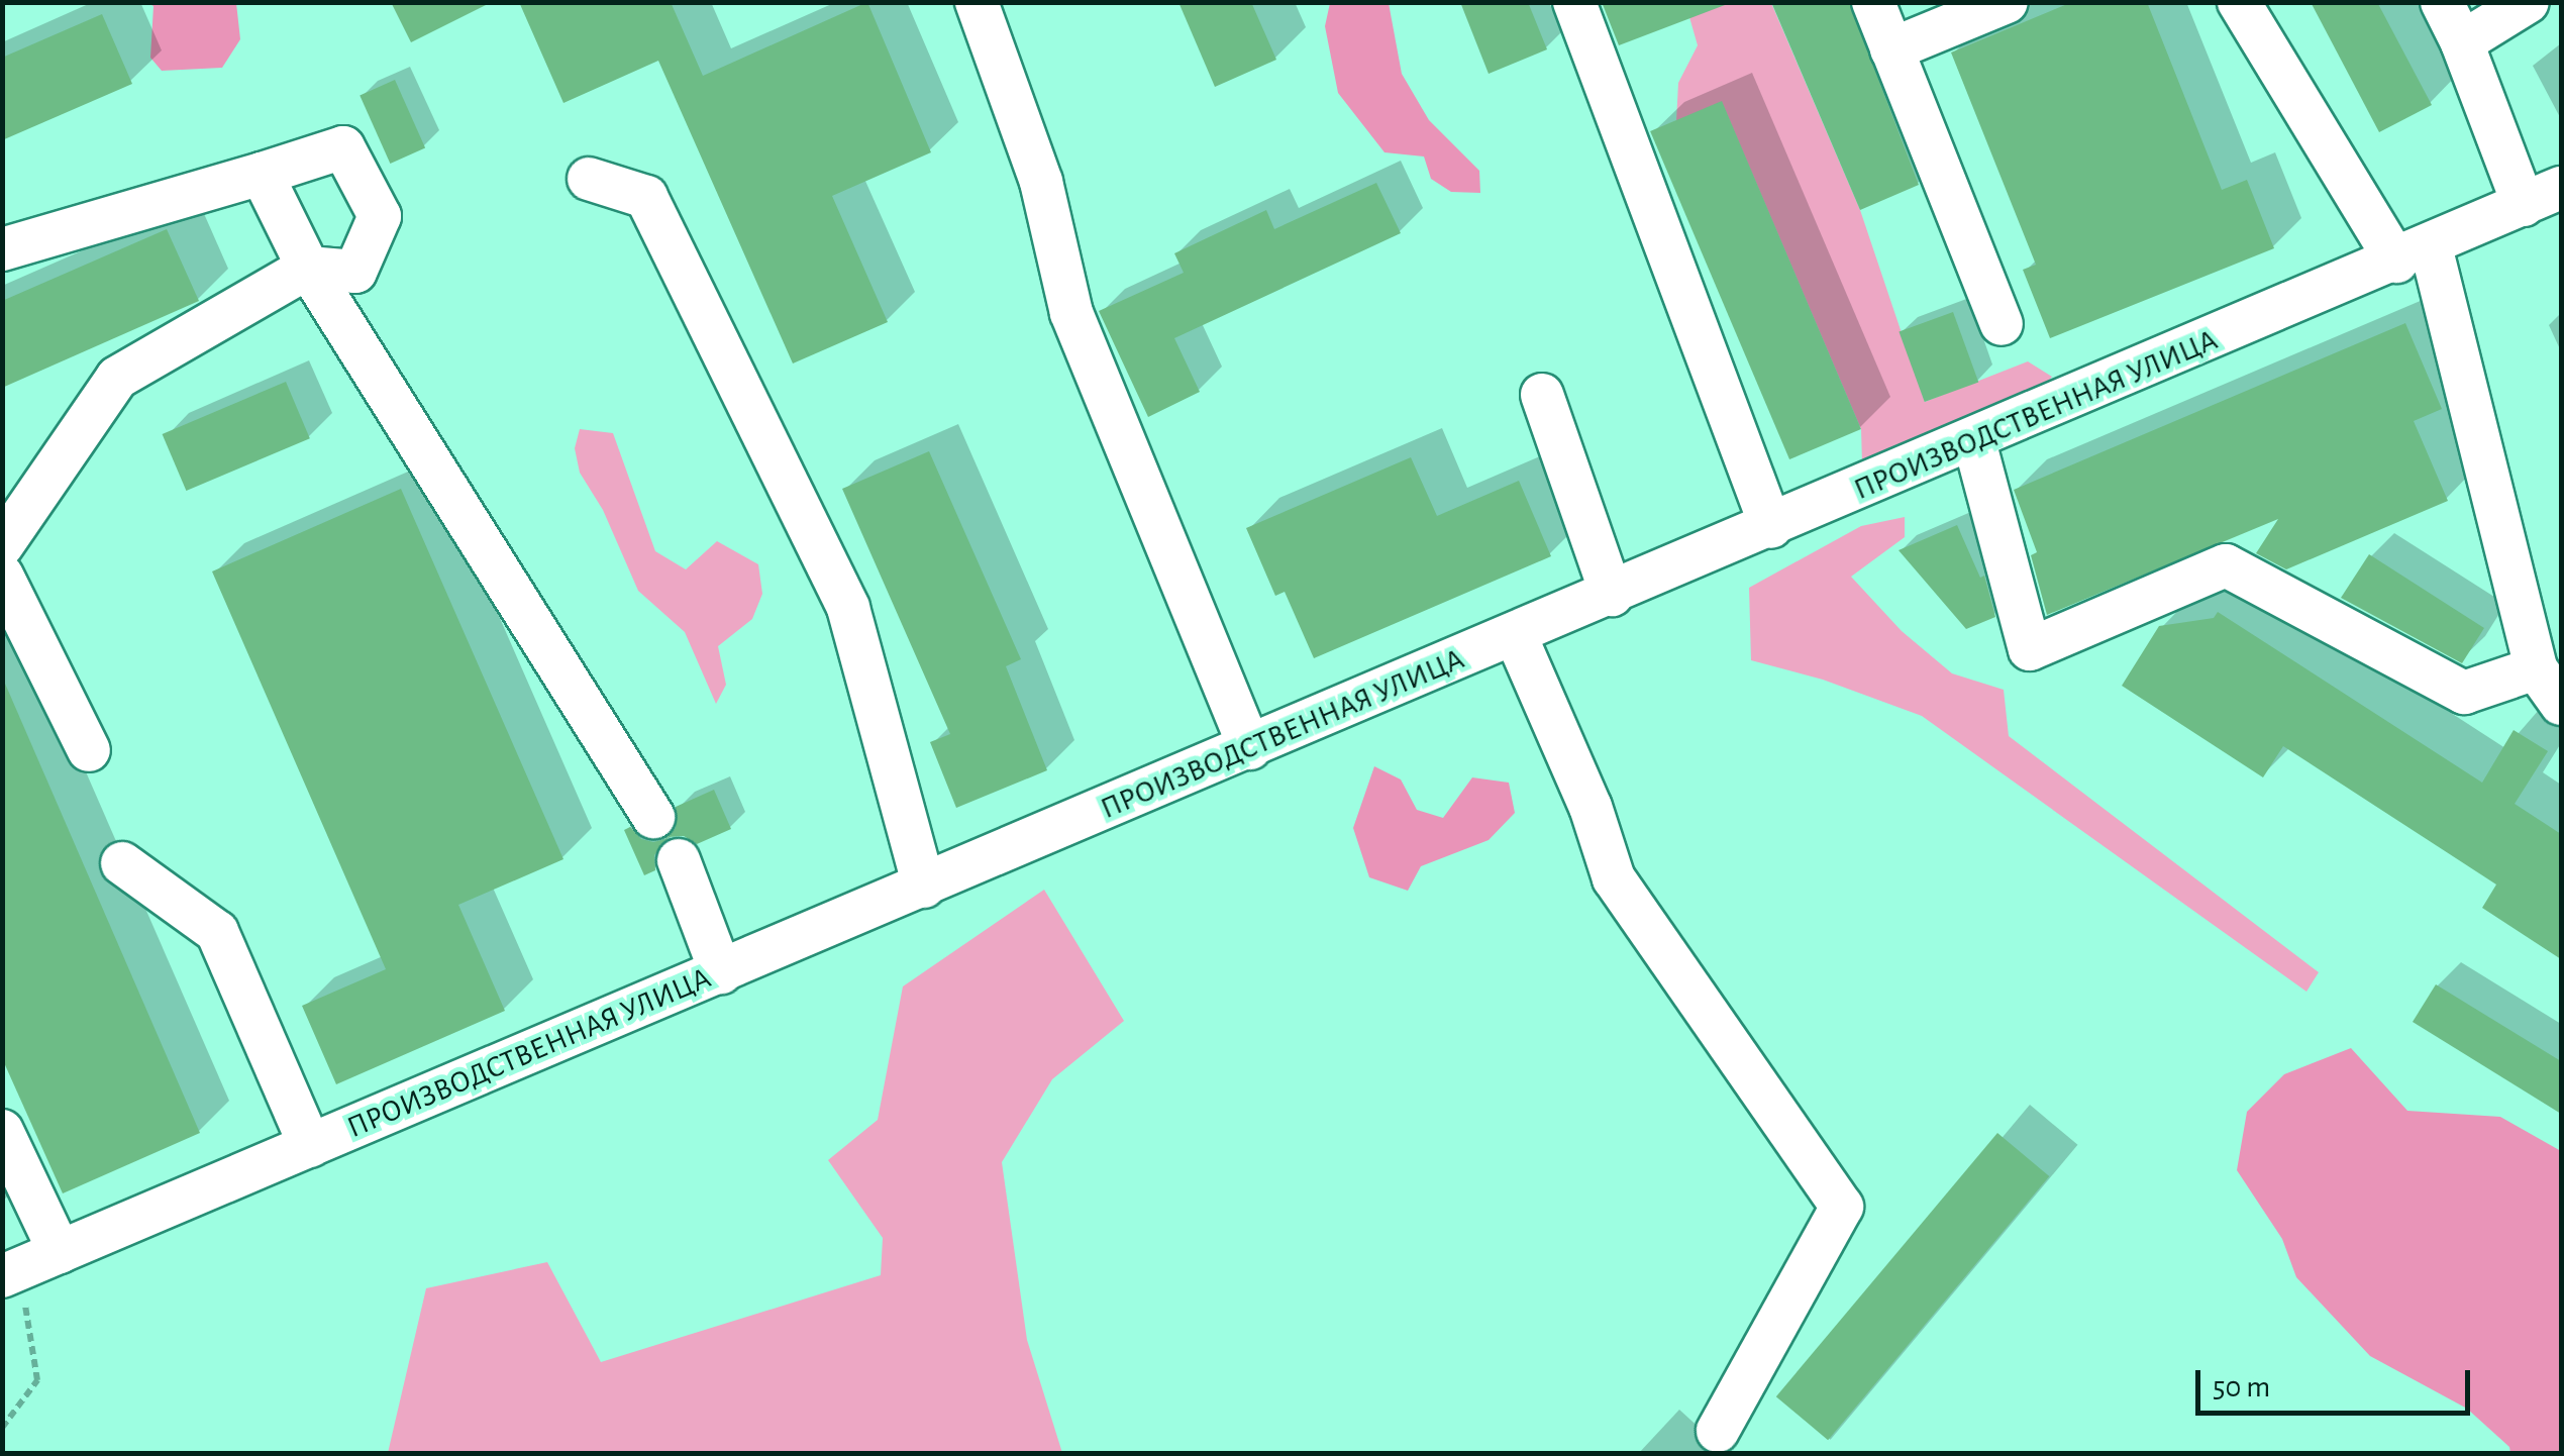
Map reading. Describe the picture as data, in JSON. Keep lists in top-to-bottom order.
{
  "streets": {
    "street": ["ПРОИЗВОДСТВЕННАЯ УЛИЦА"]
  },
  "scale_bar": "50 m"
}
